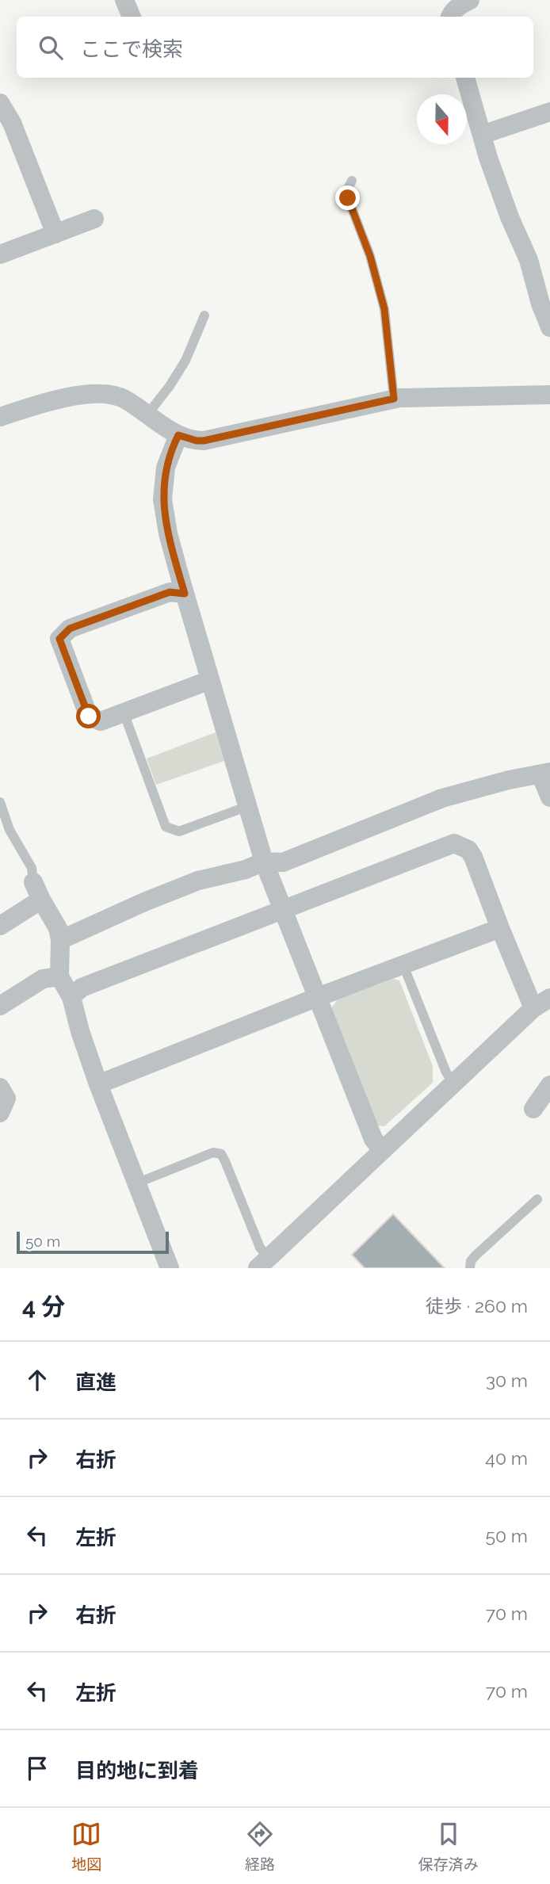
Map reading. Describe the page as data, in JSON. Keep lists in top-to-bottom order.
{
  "scale_bar": "50 m",
  "north": "bottom",
  "page": {
    "search": "ここで検索",
    "scale": "50 m",
    "heading": ["4 分", "徒歩 · 260 m"],
    "list": [
      ["直進", "30 m"],
      ["右折", "40 m"],
      ["左折", "50 m"],
      ["右折", "70 m"],
      ["左折", "70 m"],
      "目的地に到着"
    ],
    "nav": ["地図", "経路", "保存済み"]
  }
}
